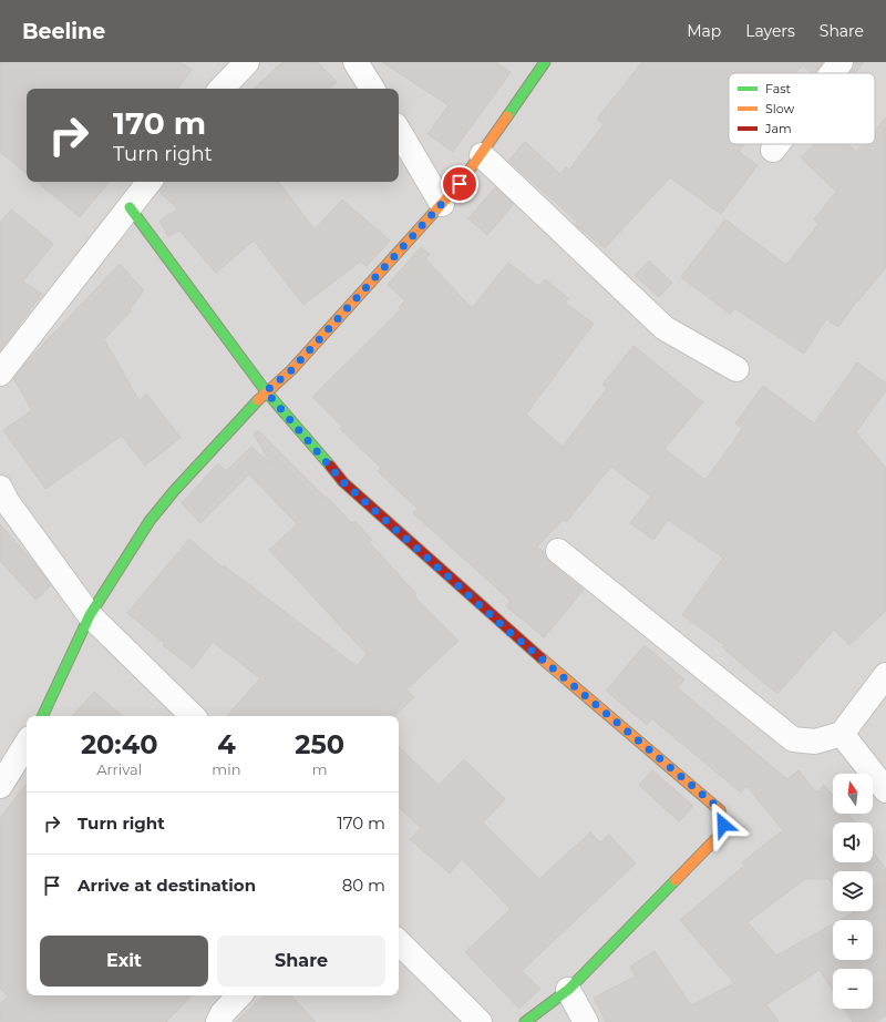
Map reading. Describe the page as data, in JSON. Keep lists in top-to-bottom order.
{
  "legend": ["Fast", "Slow", "Jam"],
  "north": "top",
  "page": {
    "header": "Beeline",
    "nav": ["Map", "Layers", "Share"],
    "turn": ["170 m", "Turn right"],
    "eta": [
      "20:40",
      "Arrival",
      "4",
      "min",
      "250",
      "m"
    ],
    "map_buttons": ["+", "−"],
    "list": [
      {
        "name": "Turn right",
        "value": "170 m"
      },
      {
        "name": "Arrive at destination",
        "value": "80 m"
      }
    ],
    "buttons": ["Exit", "Share"]
  }
}
